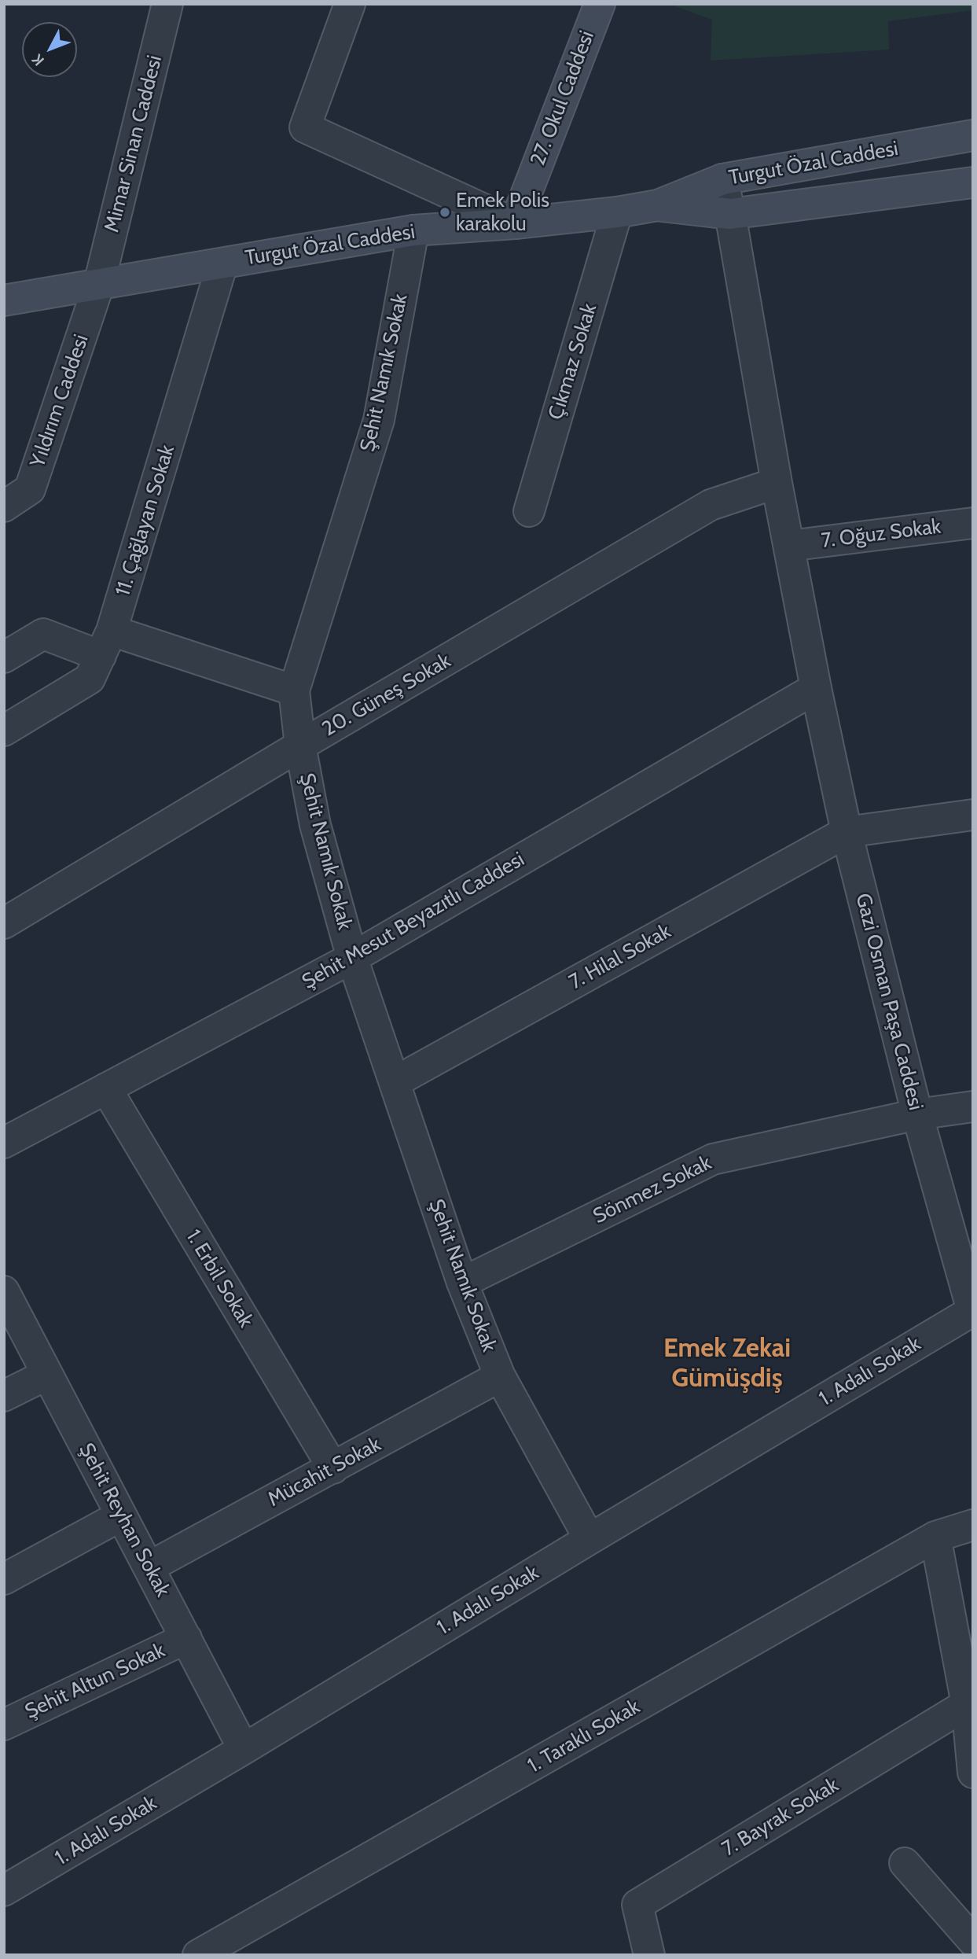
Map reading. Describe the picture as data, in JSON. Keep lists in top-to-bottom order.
{
  "streets": {
    "main road": ["27. Okul Caddesi", "Turgut Özal Caddesi"],
    "street": [
      "Mimar Sinan Caddesi",
      "Çıkmaz Sokak",
      "Şehit Namık Sokak",
      "Yıldırım Caddesi",
      "11. Çağlayan Sokak",
      "7. Oğuz Sokak",
      "20. Güneş Sokak",
      "Şehit Mesut Beyazıtlı Caddesi",
      "7. Hilal Sokak",
      "Gazi Osman Paşa Caddesi",
      "Sönmez Sokak",
      "1. Erbil Sokak",
      "1. Adalı Sokak",
      "Mücahit Sokak",
      "Şehit Reyhan Sokak",
      "Şehit Altun Sokak",
      "1. Taraklı Sokak",
      "7. Bayrak Sokak"
    ]
  },
  "crossings": [
    ["27. Okul Caddesi", "Turgut Özal Caddesi"],
    ["Mimar Sinan Caddesi", "Turgut Özal Caddesi"],
    ["Mimar Sinan Caddesi", "Yıldırım Caddesi"],
    ["Turgut Özal Caddesi", "Çıkmaz Sokak"],
    ["Turgut Özal Caddesi", "Şehit Namık Sokak"],
    ["Turgut Özal Caddesi", "Yıldırım Caddesi"],
    ["Turgut Özal Caddesi", "11. Çağlayan Sokak"],
    ["Turgut Özal Caddesi", "Gazi Osman Paşa Caddesi"],
    ["Şehit Namık Sokak", "20. Güneş Sokak"],
    ["Şehit Namık Sokak", "Şehit Mesut Beyazıtlı Caddesi"],
    ["Şehit Namık Sokak", "7. Hilal Sokak"],
    ["Şehit Namık Sokak", "Sönmez Sokak"],
    ["Şehit Namık Sokak", "1. Adalı Sokak"],
    ["Şehit Namık Sokak", "Mücahit Sokak"],
    ["7. Oğuz Sokak", "Gazi Osman Paşa Caddesi"],
    ["20. Güneş Sokak", "Gazi Osman Paşa Caddesi"],
    ["Şehit Mesut Beyazıtlı Caddesi", "Gazi Osman Paşa Caddesi"],
    ["Şehit Mesut Beyazıtlı Caddesi", "1. Erbil Sokak"],
    ["7. Hilal Sokak", "Gazi Osman Paşa Caddesi"],
    ["Gazi Osman Paşa Caddesi", "Sönmez Sokak"],
    ["Gazi Osman Paşa Caddesi", "1. Adalı Sokak"],
    ["1. Erbil Sokak", "Mücahit Sokak"],
    ["1. Adalı Sokak", "Şehit Reyhan Sokak"],
    ["Mücahit Sokak", "Şehit Reyhan Sokak"],
    ["Şehit Reyhan Sokak", "Şehit Altun Sokak"]
  ],
  "districts": ["Emek Zekai Gümüşdiş"],
  "places": ["Emek Polis karakolu"],
  "north": "bottom left"
}
